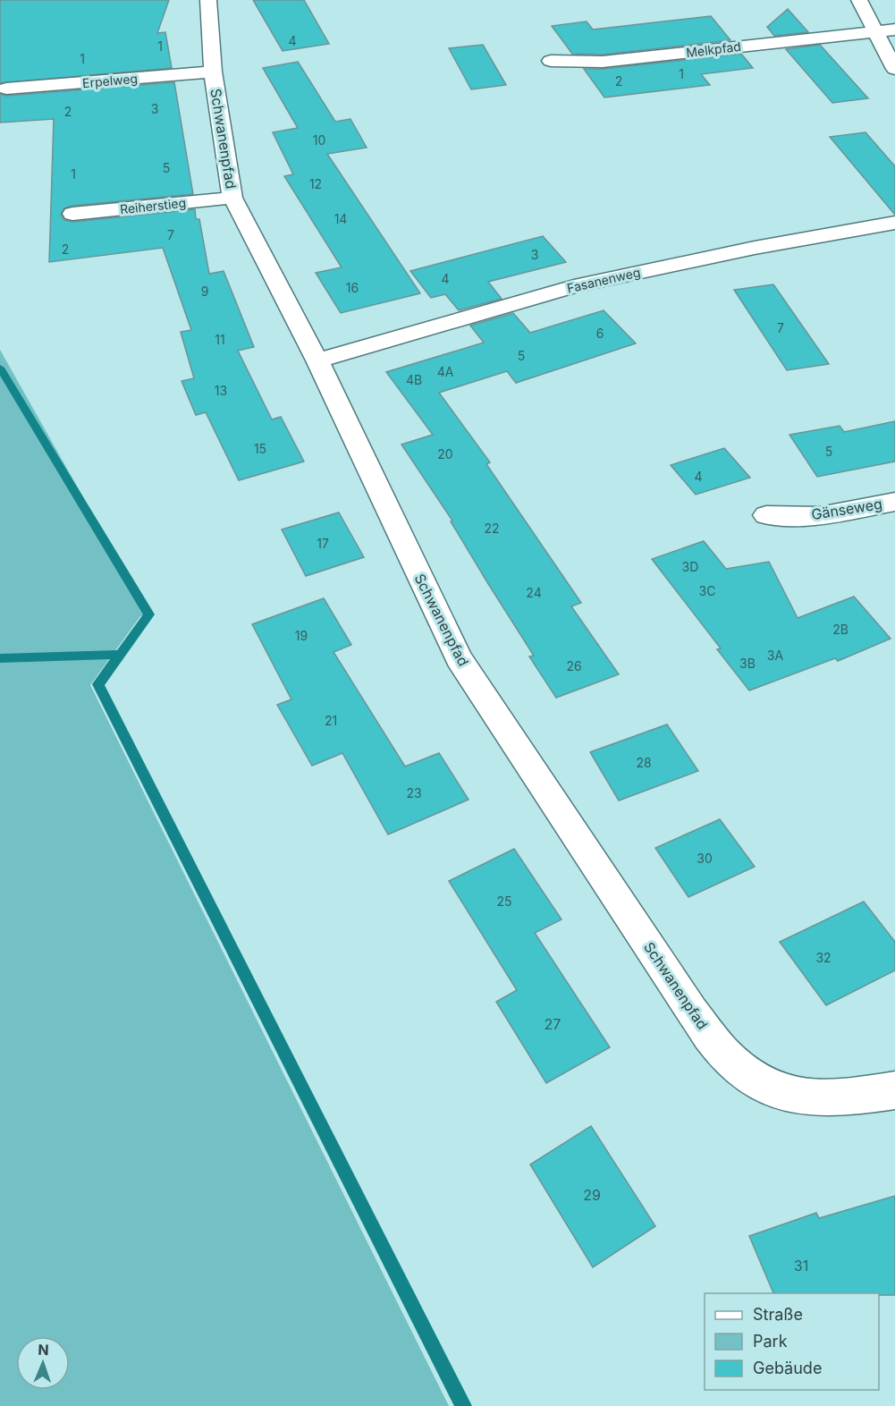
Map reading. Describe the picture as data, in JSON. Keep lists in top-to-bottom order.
{
  "streets": {
    "street": [
      "Melkpfad",
      "Erpelweg",
      "Schwanenpfad",
      "Reiherstieg",
      "Fasanenweg",
      "Gänseweg"
    ]
  },
  "crossings": [
    ["Erpelweg", "Schwanenpfad"],
    ["Schwanenpfad", "Reiherstieg"],
    ["Schwanenpfad", "Fasanenweg"]
  ],
  "house_numbers": [
    "4",
    "1",
    "1",
    "1",
    "2",
    "3",
    "2",
    "10",
    "5",
    "1",
    "12",
    "14",
    "7",
    "2",
    "3",
    "4",
    "16",
    "9",
    "7",
    "6",
    "11",
    "5",
    "4A",
    "4B",
    "13",
    "15",
    "5",
    "20",
    "4",
    "22",
    "17",
    "3D",
    "3C",
    "24",
    "2B",
    "19",
    "3A",
    "3B",
    "26",
    "21",
    "28",
    "23",
    "30",
    "25",
    "32",
    "27",
    "29",
    "31"
  ],
  "legend": ["Straße", "Park", "Gebäude"],
  "north": "top"
}
